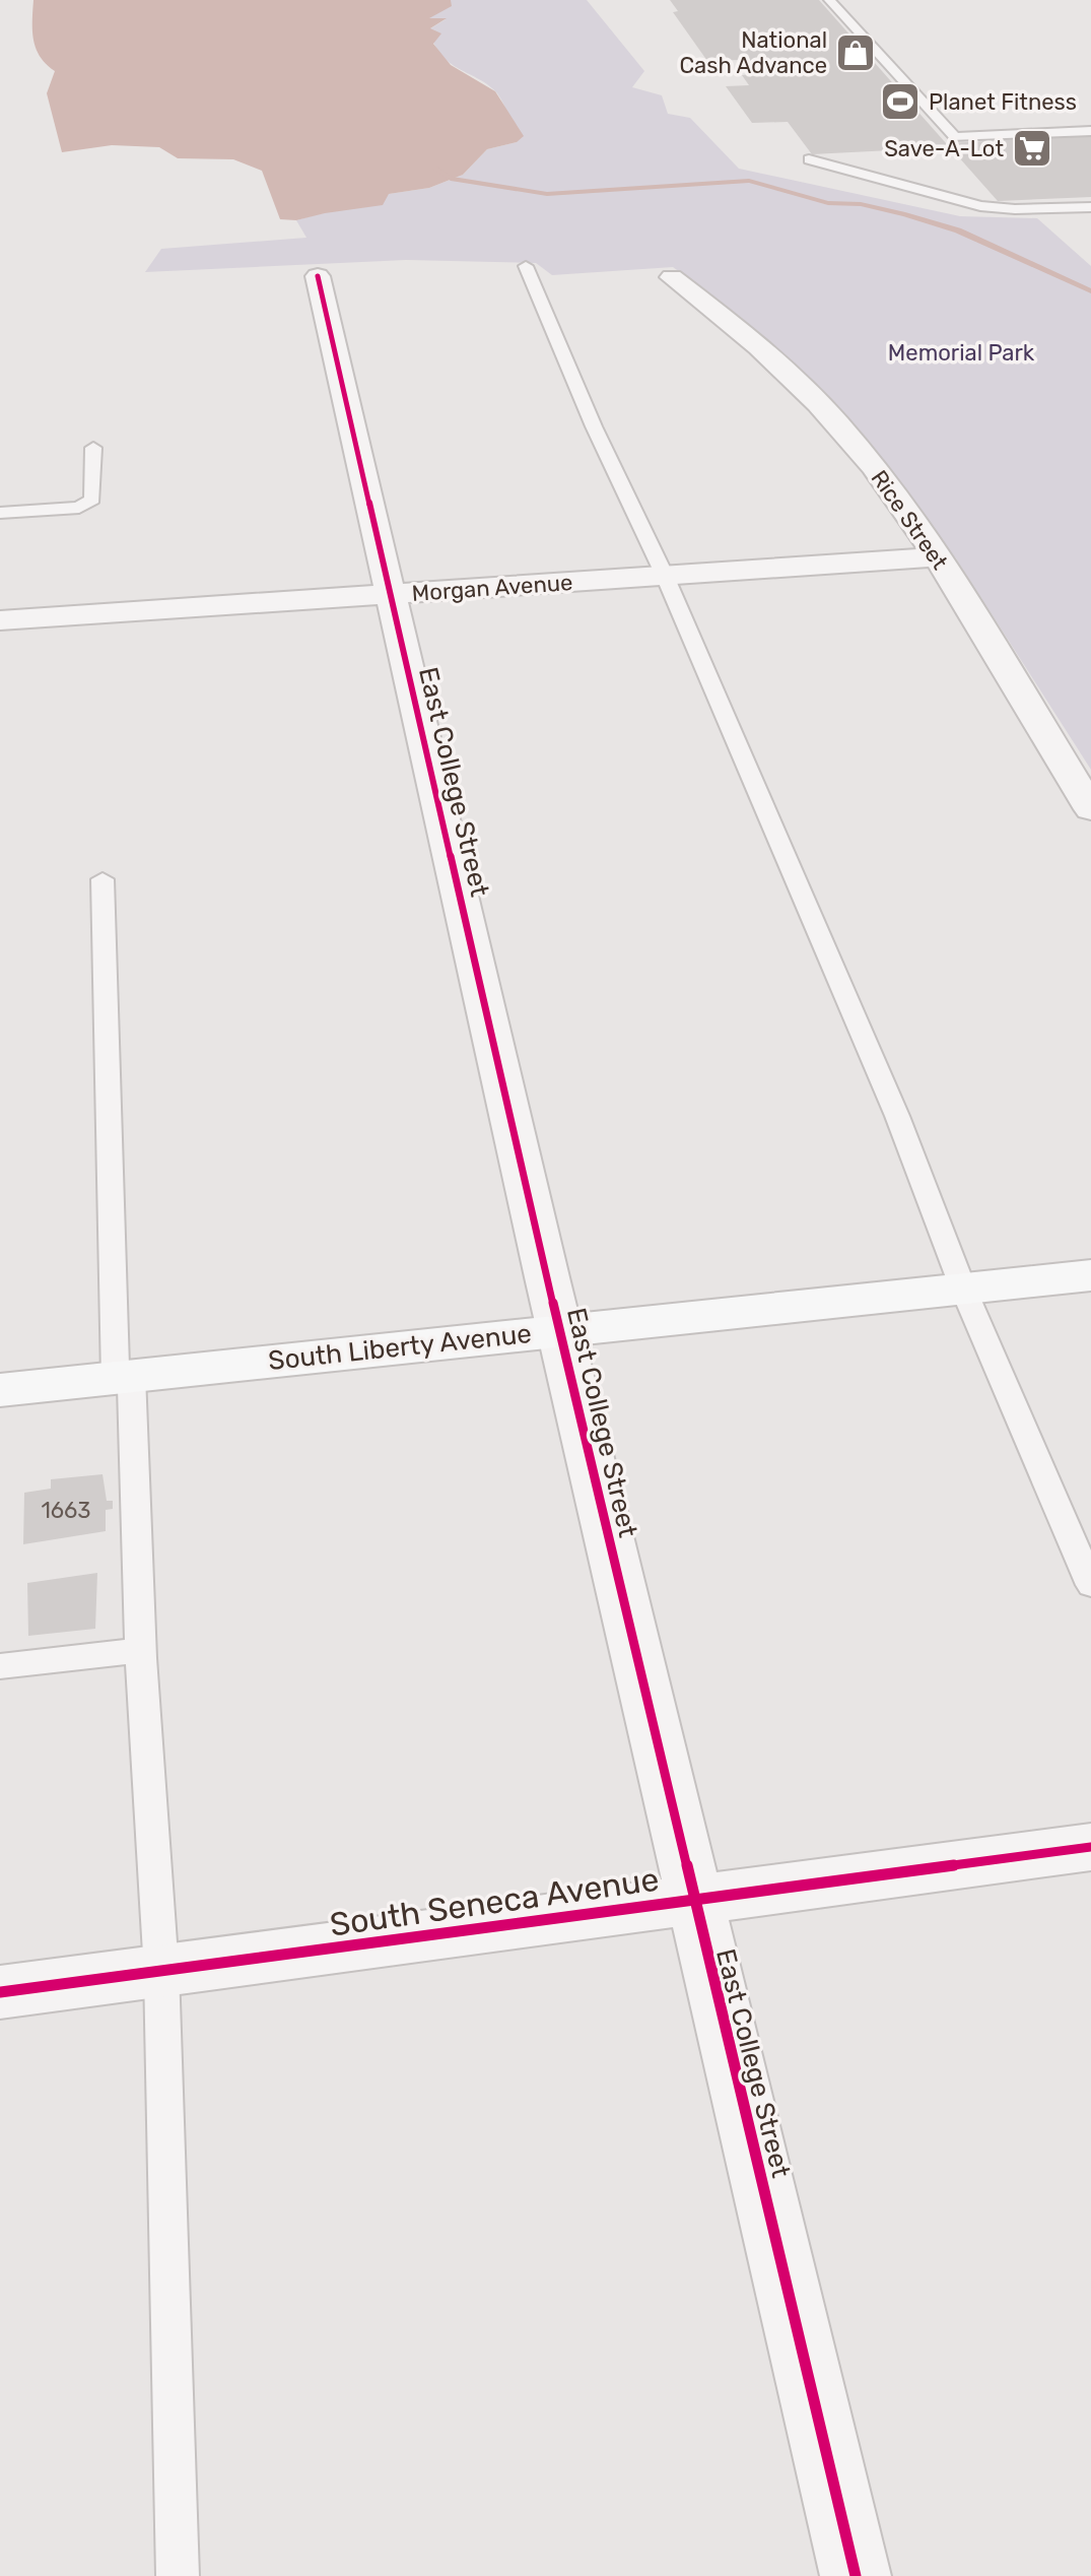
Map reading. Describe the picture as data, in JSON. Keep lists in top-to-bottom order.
{
  "streets": {
    "street": [
      "Rice Street",
      "Morgan Avenue",
      "East College Street",
      "South Liberty Avenue",
      "South Seneca Avenue"
    ]
  },
  "crossings": [
    ["Rice Street", "Morgan Avenue"],
    ["Morgan Avenue", "East College Street"],
    ["East College Street", "South Liberty Avenue"],
    ["East College Street", "South Seneca Avenue"]
  ],
  "parks": ["Memorial Park"],
  "places": {
    "shop": ["National Cash Advance"],
    "sports": ["Planet Fitness"],
    "supermarket": ["Save-A-Lot"]
  },
  "house_numbers": ["1663"]
}
